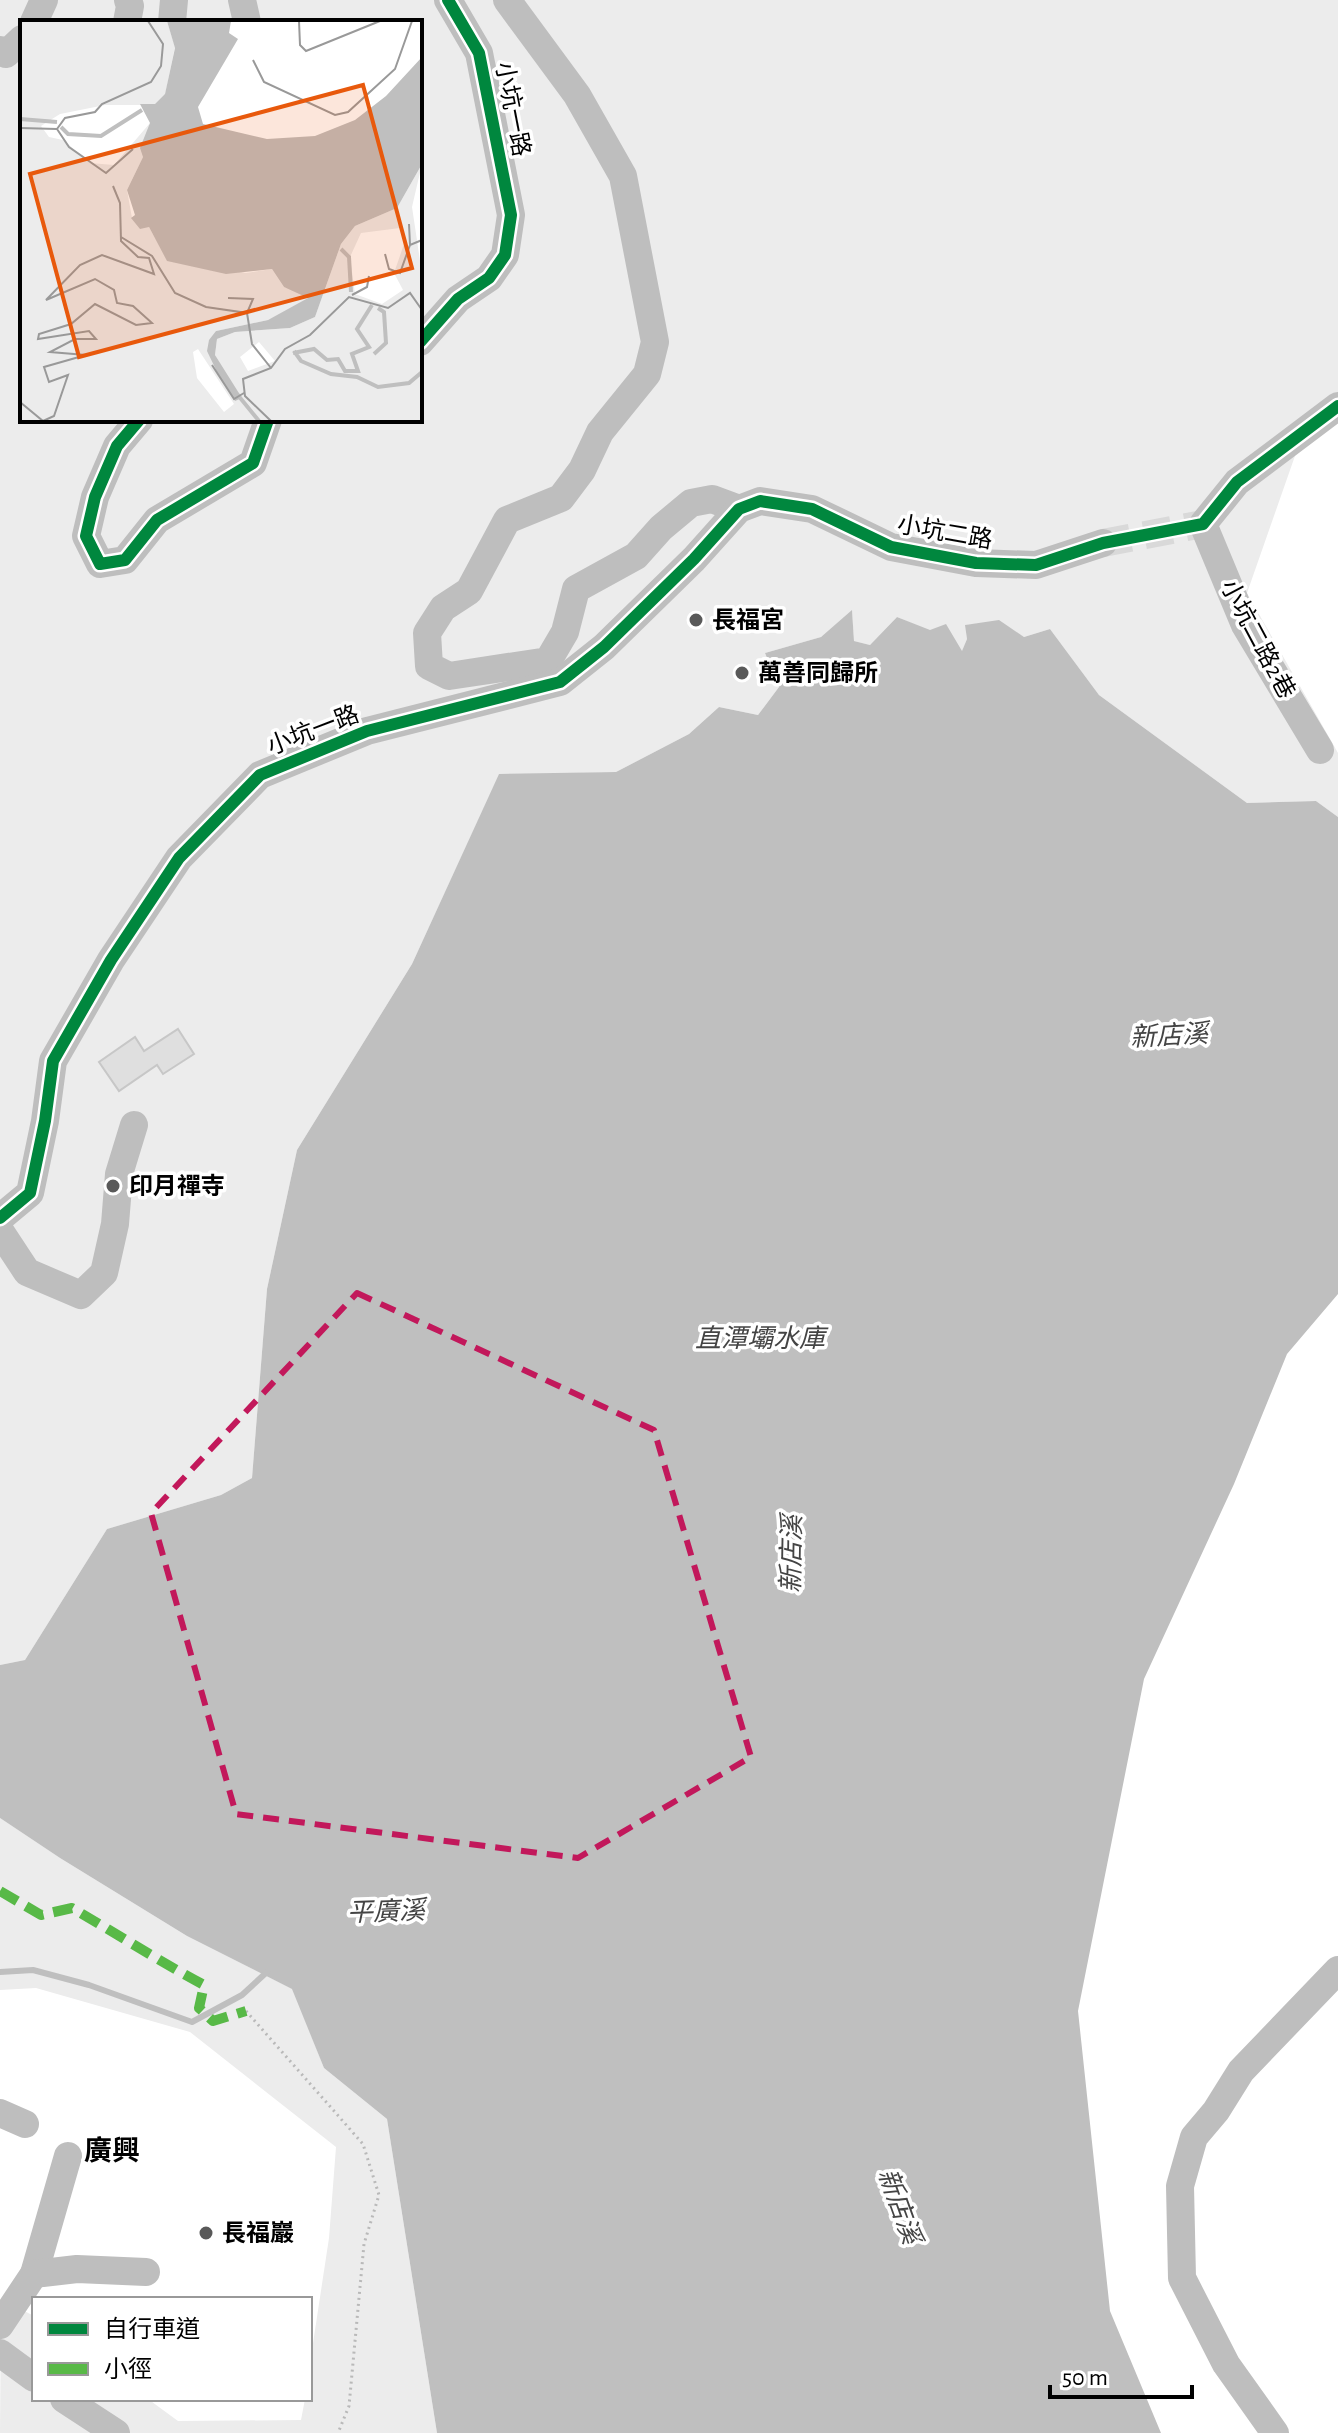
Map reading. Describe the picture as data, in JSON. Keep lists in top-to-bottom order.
{
  "streets": {
    "street": ["小坑一路", "小坑二路", "小坑二路2巷"]
  },
  "crossings": [
    ["小坑一路", "小坑二路"]
  ],
  "districts": ["廣興"],
  "water": ["新店溪", "直潭壩水庫", "平廣溪"],
  "places": [
    "長福宮",
    "萬善同歸所",
    "印月禪寺",
    "長福巖"
  ],
  "legend": ["自行車道", "小徑"],
  "scale_bar": "50 m"
}
